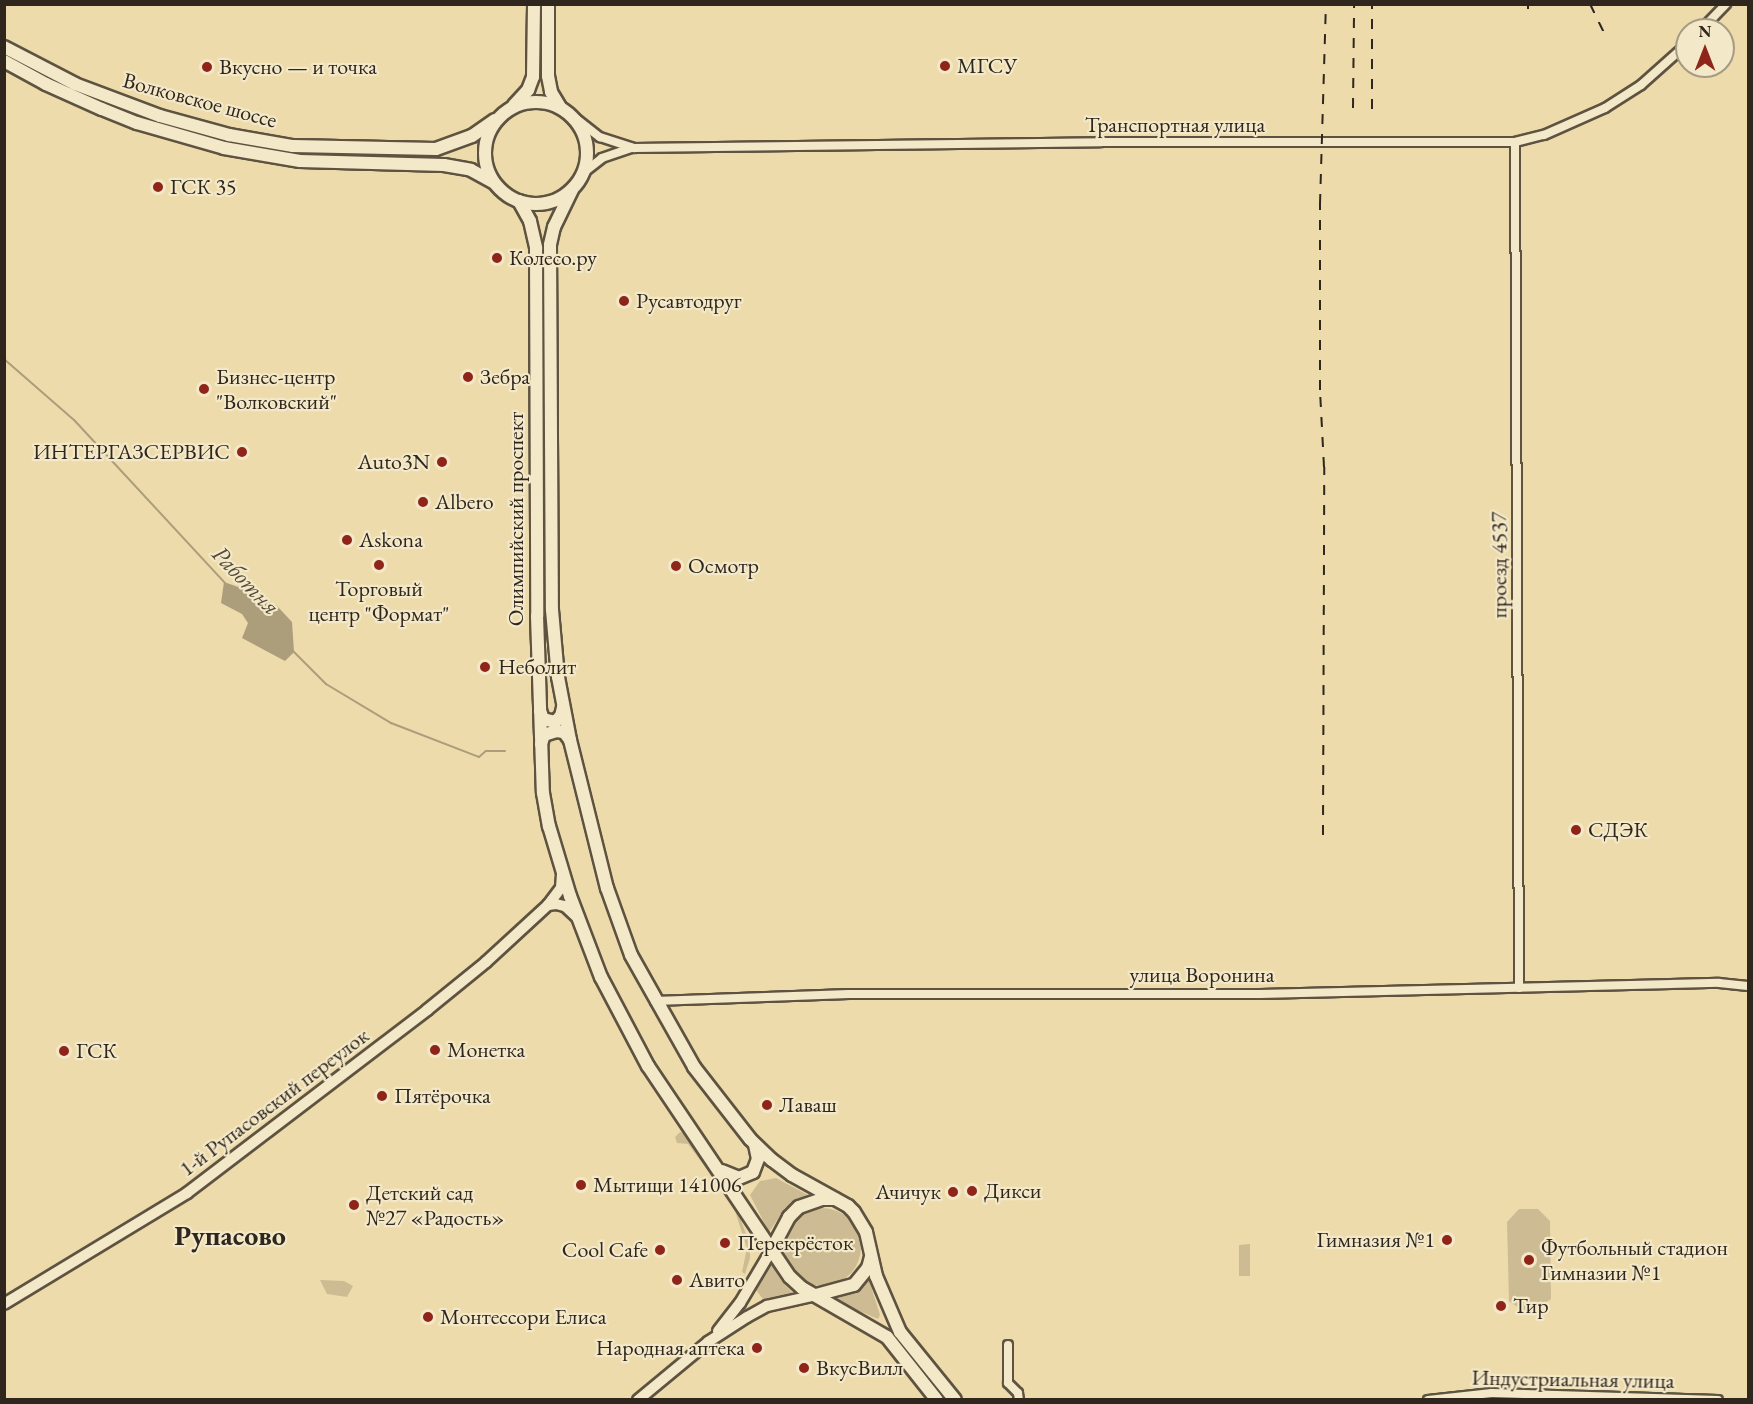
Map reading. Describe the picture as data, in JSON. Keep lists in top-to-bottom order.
{
  "streets": {
    "main road": ["Волковское шоссе", "Олимпийский проспект"],
    "street": [
      "Транспортная улица",
      "проезд 4537",
      "улица Воронина",
      "1-й Рупасовский переулок",
      "Индустриальная улица"
    ]
  },
  "crossings": [
    ["Волковское шоссе", "Транспортная улица"],
    ["Волковское шоссе", "Олимпийский проспект"],
    ["Транспортная улица", "Олимпийский проспект"],
    ["Транспортная улица", "проезд 4537"],
    ["Олимпийский проспект", "улица Воронина"],
    ["Олимпийский проспект", "1-й Рупасовский переулок"],
    ["проезд 4537", "улица Воронина"]
  ],
  "districts": ["Рупасово"],
  "water": ["Работня"],
  "places": [
    "МГСУ",
    "Вкусно — и точка",
    "ГСК 35",
    "Колесо.ру",
    "Русавтодруг",
    "Зебра",
    "Бизнес-центр \"Волковский\"",
    "ИНТЕРГАЗСЕРВИС",
    "Auto3N",
    "Albero",
    "Askona",
    "Торговый центр \"Формат\"",
    "Осмотр",
    "Неболит",
    "СДЭК",
    "Монетка",
    "ГСК",
    "Пятёрочка",
    "Лаваш",
    "Мытищи 141006",
    "Дикси",
    "Ачичук",
    "Детский сад №27 «Радость»",
    "Гимназия №1",
    "Перекрёсток",
    "Cool Cafe",
    "Футбольный стадион Гимназии №1",
    "Авито",
    "Тир",
    "Монтессори Елиса",
    "Народная аптека",
    "ВкусВилл"
  ],
  "north": "top"
}
